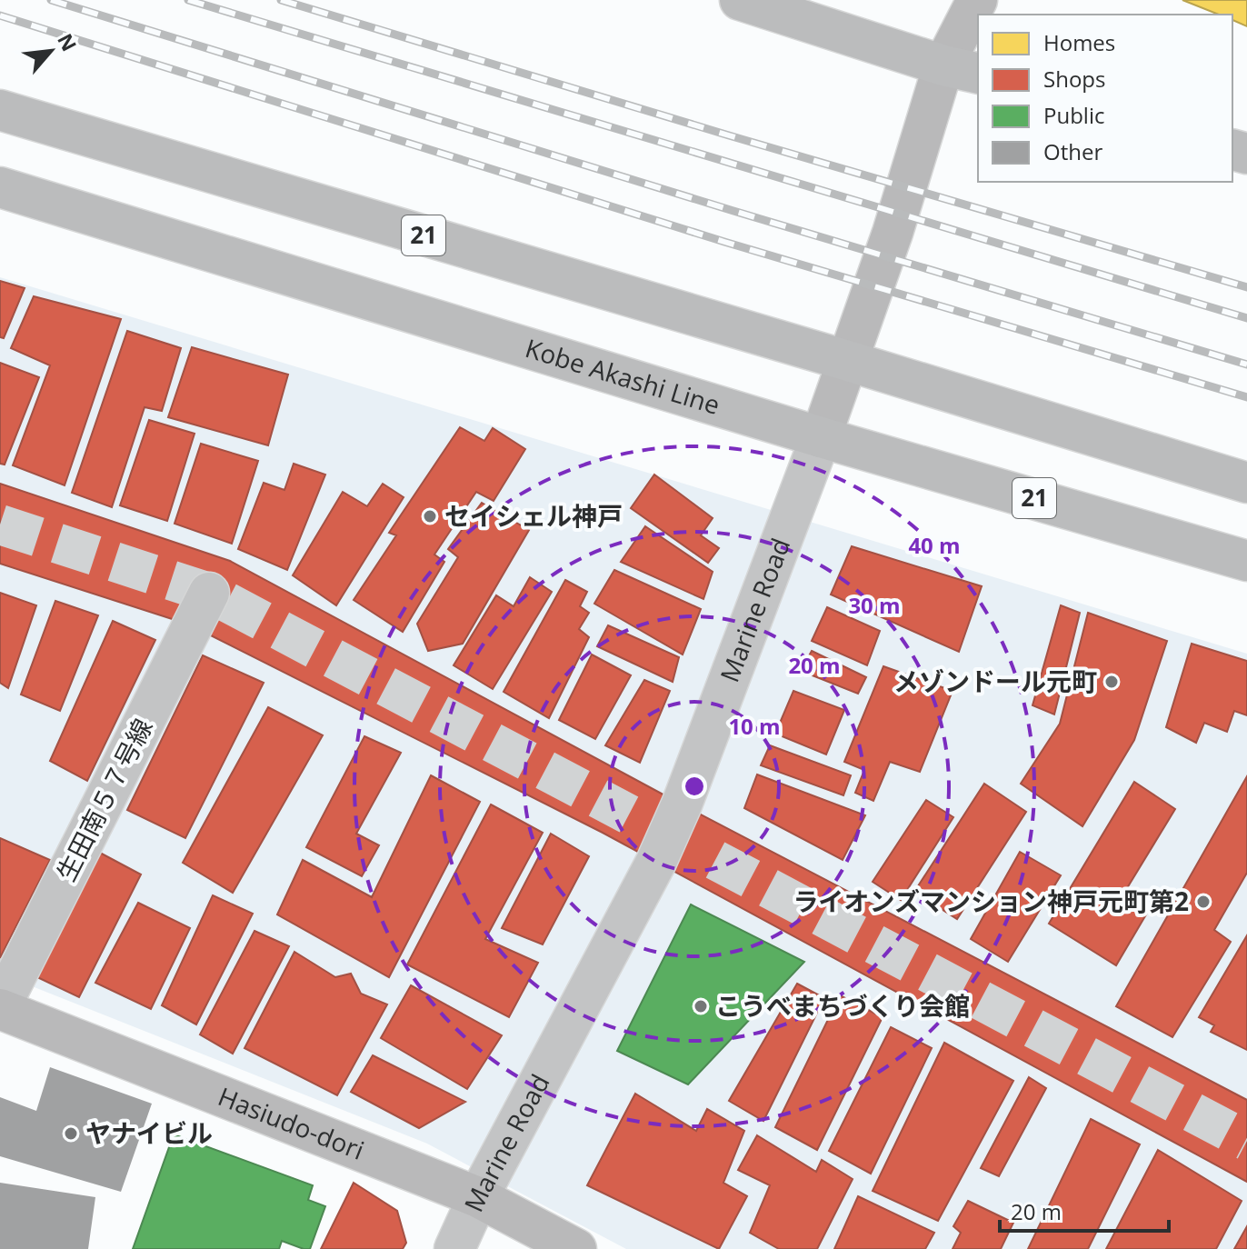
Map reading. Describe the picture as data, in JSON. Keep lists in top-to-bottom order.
{
  "streets": {
    "main road": ["21", "Kobe Akashi Line"],
    "street": ["Marine Road", "生田南５７号線", "Hasiudo-dori"]
  },
  "crossings": [
    ["21", "Marine Road"],
    ["Kobe Akashi Line", "Marine Road"],
    ["Marine Road", "Hasiudo-dori"],
    ["生田南５７号線", "Hasiudo-dori"]
  ],
  "places": [
    "セイシェル神戸",
    "メゾンドール元町",
    "ライオンズマンション神戸元町第2",
    "こうべまちづくり会館",
    "ヤナイビル"
  ],
  "legend": [
    "Homes",
    "Shops",
    "Public",
    "Other"
  ],
  "scale_bar": "20 m",
  "north": "top right",
  "rings": [
    "40 m",
    "30 m",
    "20 m",
    "10 m"
  ]
}
